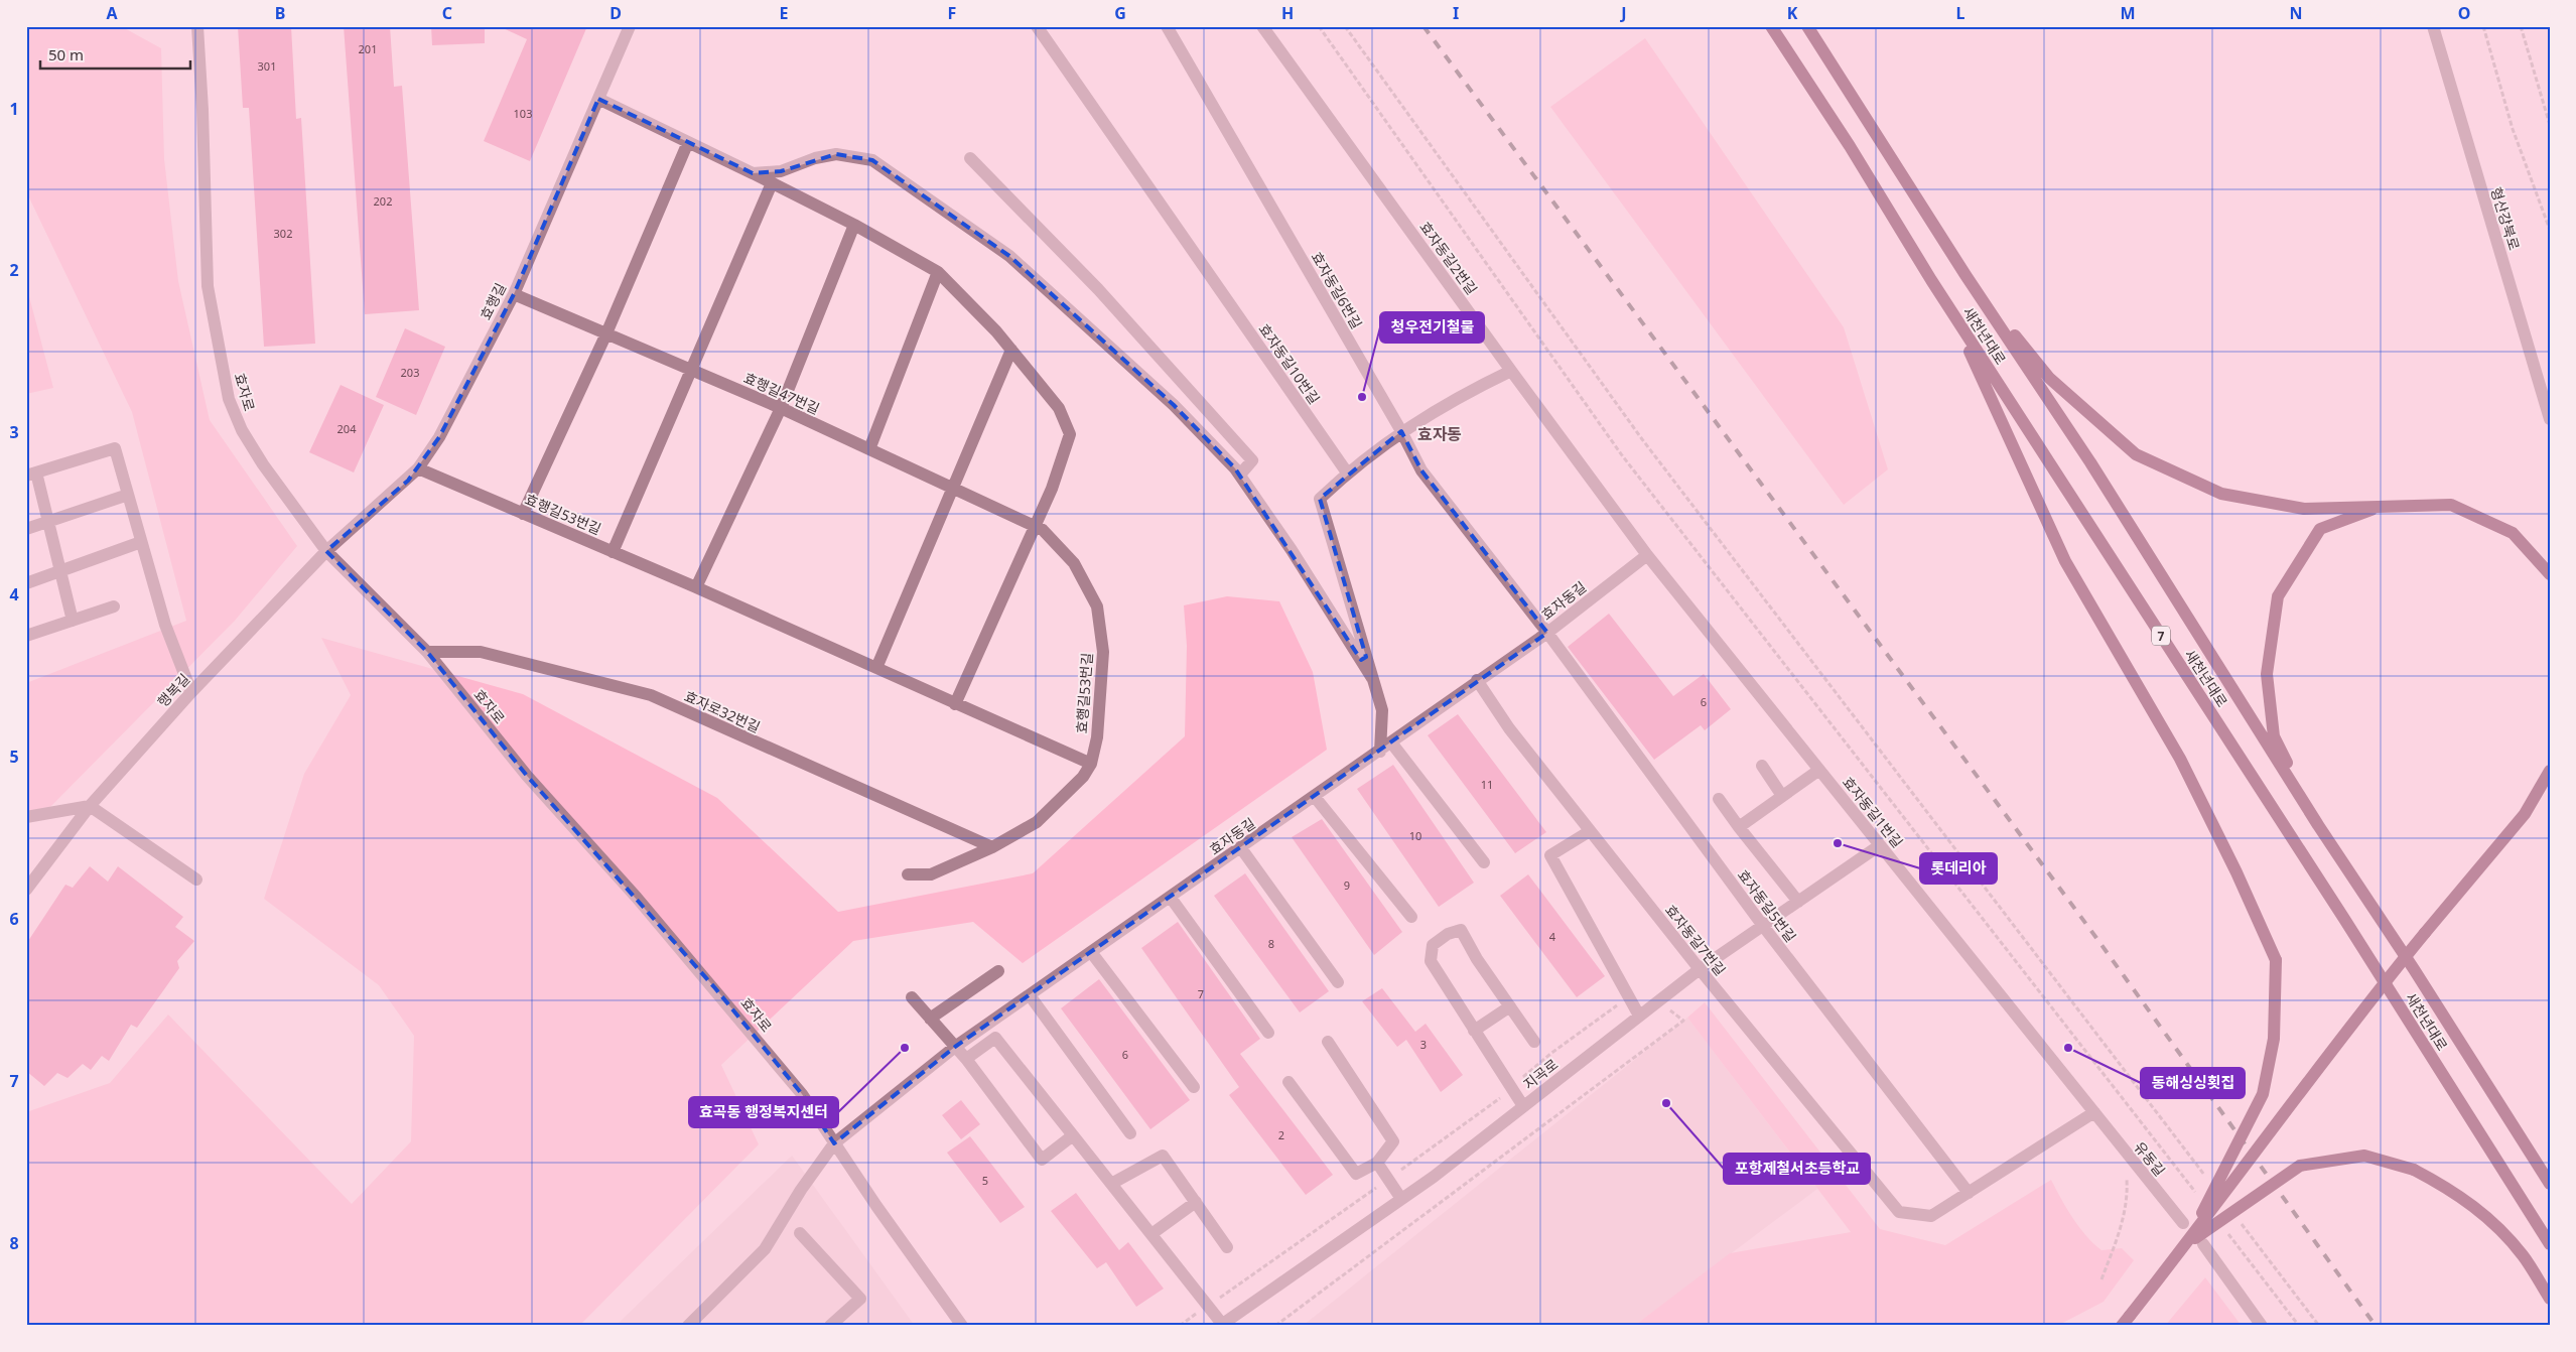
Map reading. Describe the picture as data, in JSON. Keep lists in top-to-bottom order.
{
  "streets": {
    "main road": ["새천년대로", "7"],
    "street": [
      "형산강북로",
      "효자동길2번길",
      "효자동길6번길",
      "효행길",
      "효자동길10번길",
      "효자로",
      "효행길47번길",
      "효행길53번길",
      "효자동길",
      "행복길",
      "효자로32번길",
      "효자동길1번길",
      "효자동길5번길",
      "효자동길7번길",
      "지곡로",
      "유동길"
    ]
  },
  "crossings": [
    ["효자동길2번길", "효자동길"],
    ["효자동길2번길", "효자동길1번길"],
    ["효자동길6번길", "효자동길"],
    ["효자동길6번길", "효자동길5번길"],
    ["효행길", "효자로"],
    ["효행길", "효행길47번길"],
    ["효행길", "효행길53번길"],
    ["효행길", "행복길"],
    ["효자로", "효자동길"],
    ["효자로", "행복길"],
    ["효자로", "효자로32번길"],
    ["효행길47번길", "효행길53번길"],
    ["효자동길", "효자동길1번길"],
    ["효자동길", "효자동길5번길"],
    ["효자동길", "효자동길7번길"],
    ["효자동길1번길", "지곡로"],
    ["효자동길1번길", "유동길"],
    ["효자동길5번길", "효자동길7번길"],
    ["효자동길5번길", "지곡로"],
    ["효자동길7번길", "지곡로"]
  ],
  "districts": ["효자동"],
  "places": [
    "청우전기철물",
    "롯데리아",
    "효곡동 행정복지센터",
    "동해싱싱횟집",
    "포항제철서초등학교"
  ],
  "house_numbers": [
    "201",
    "301",
    "103",
    "202",
    "302",
    "203",
    "204",
    "6",
    "11",
    "10",
    "9",
    "4",
    "8",
    "7",
    "3",
    "6",
    "2",
    "5"
  ],
  "scale_bar": "50 m",
  "grid": {
    "columns": [
      "A",
      "B",
      "C",
      "D",
      "E",
      "F",
      "G",
      "H",
      "I",
      "J",
      "K",
      "L",
      "M",
      "N",
      "O"
    ],
    "rows": [
      "1",
      "2",
      "3",
      "4",
      "5",
      "6",
      "7",
      "8"
    ]
  }
}
